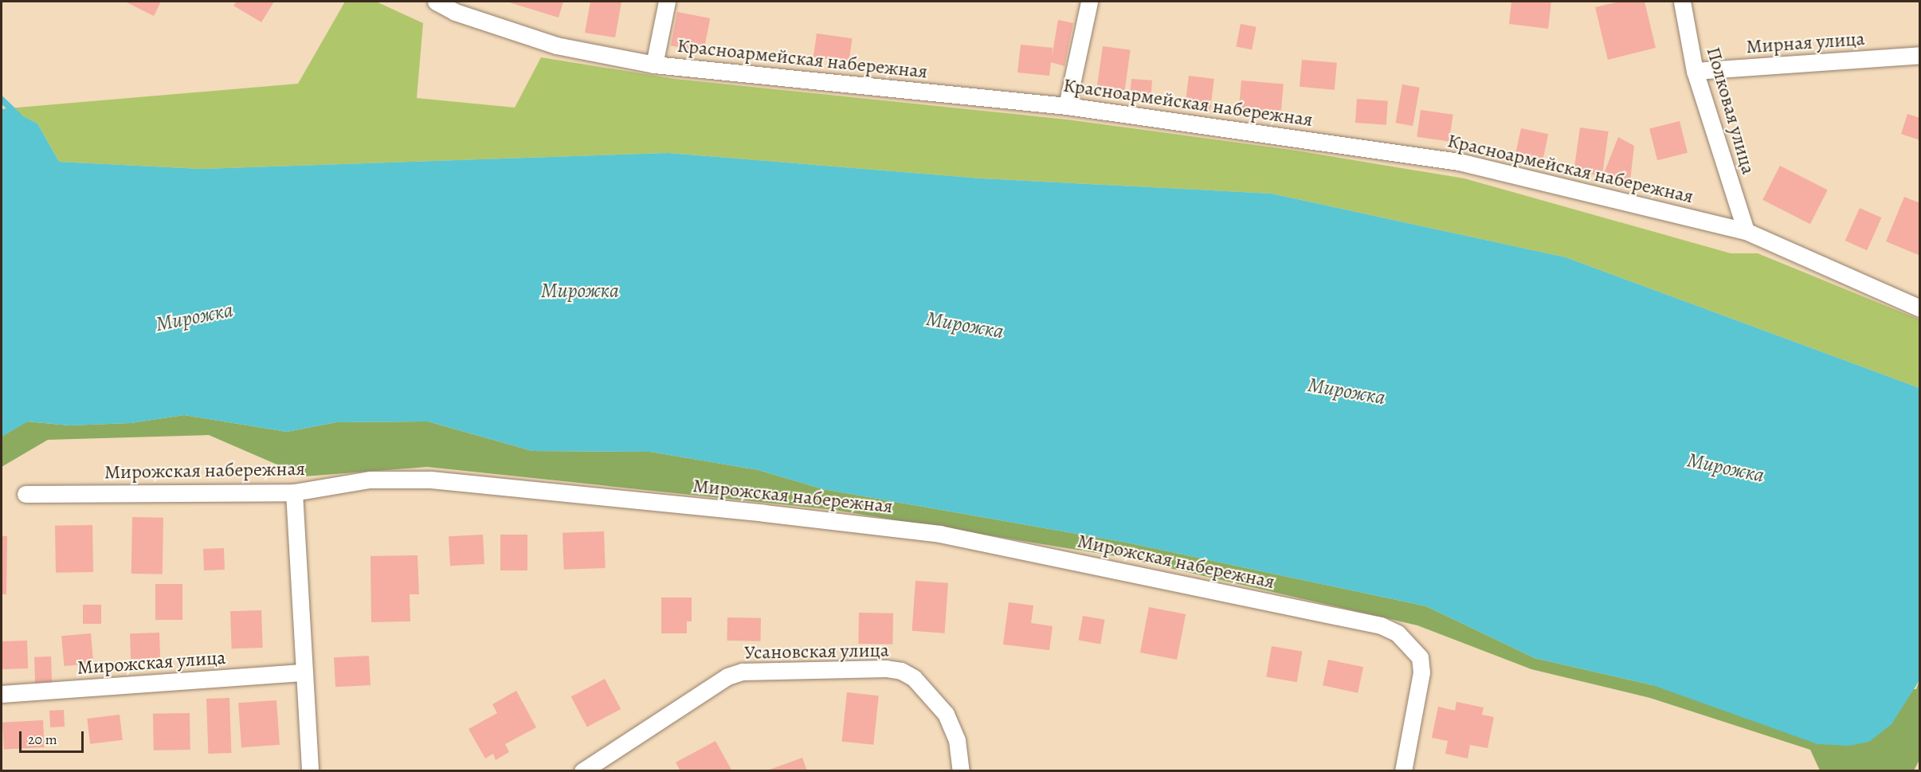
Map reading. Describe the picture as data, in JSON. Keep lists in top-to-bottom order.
{
  "streets": {
    "street": [
      "Мирная улица",
      "Красноармейская набережная",
      "Полковая улица",
      "Мирожская набережная",
      "Усановская улица",
      "Мирожская улица"
    ]
  },
  "crossings": [
    ["Мирная улица", "Полковая улица"],
    ["Красноармейская набережная", "Полковая улица"]
  ],
  "water": ["Мирожка"],
  "scale_bar": "20 m"
}
